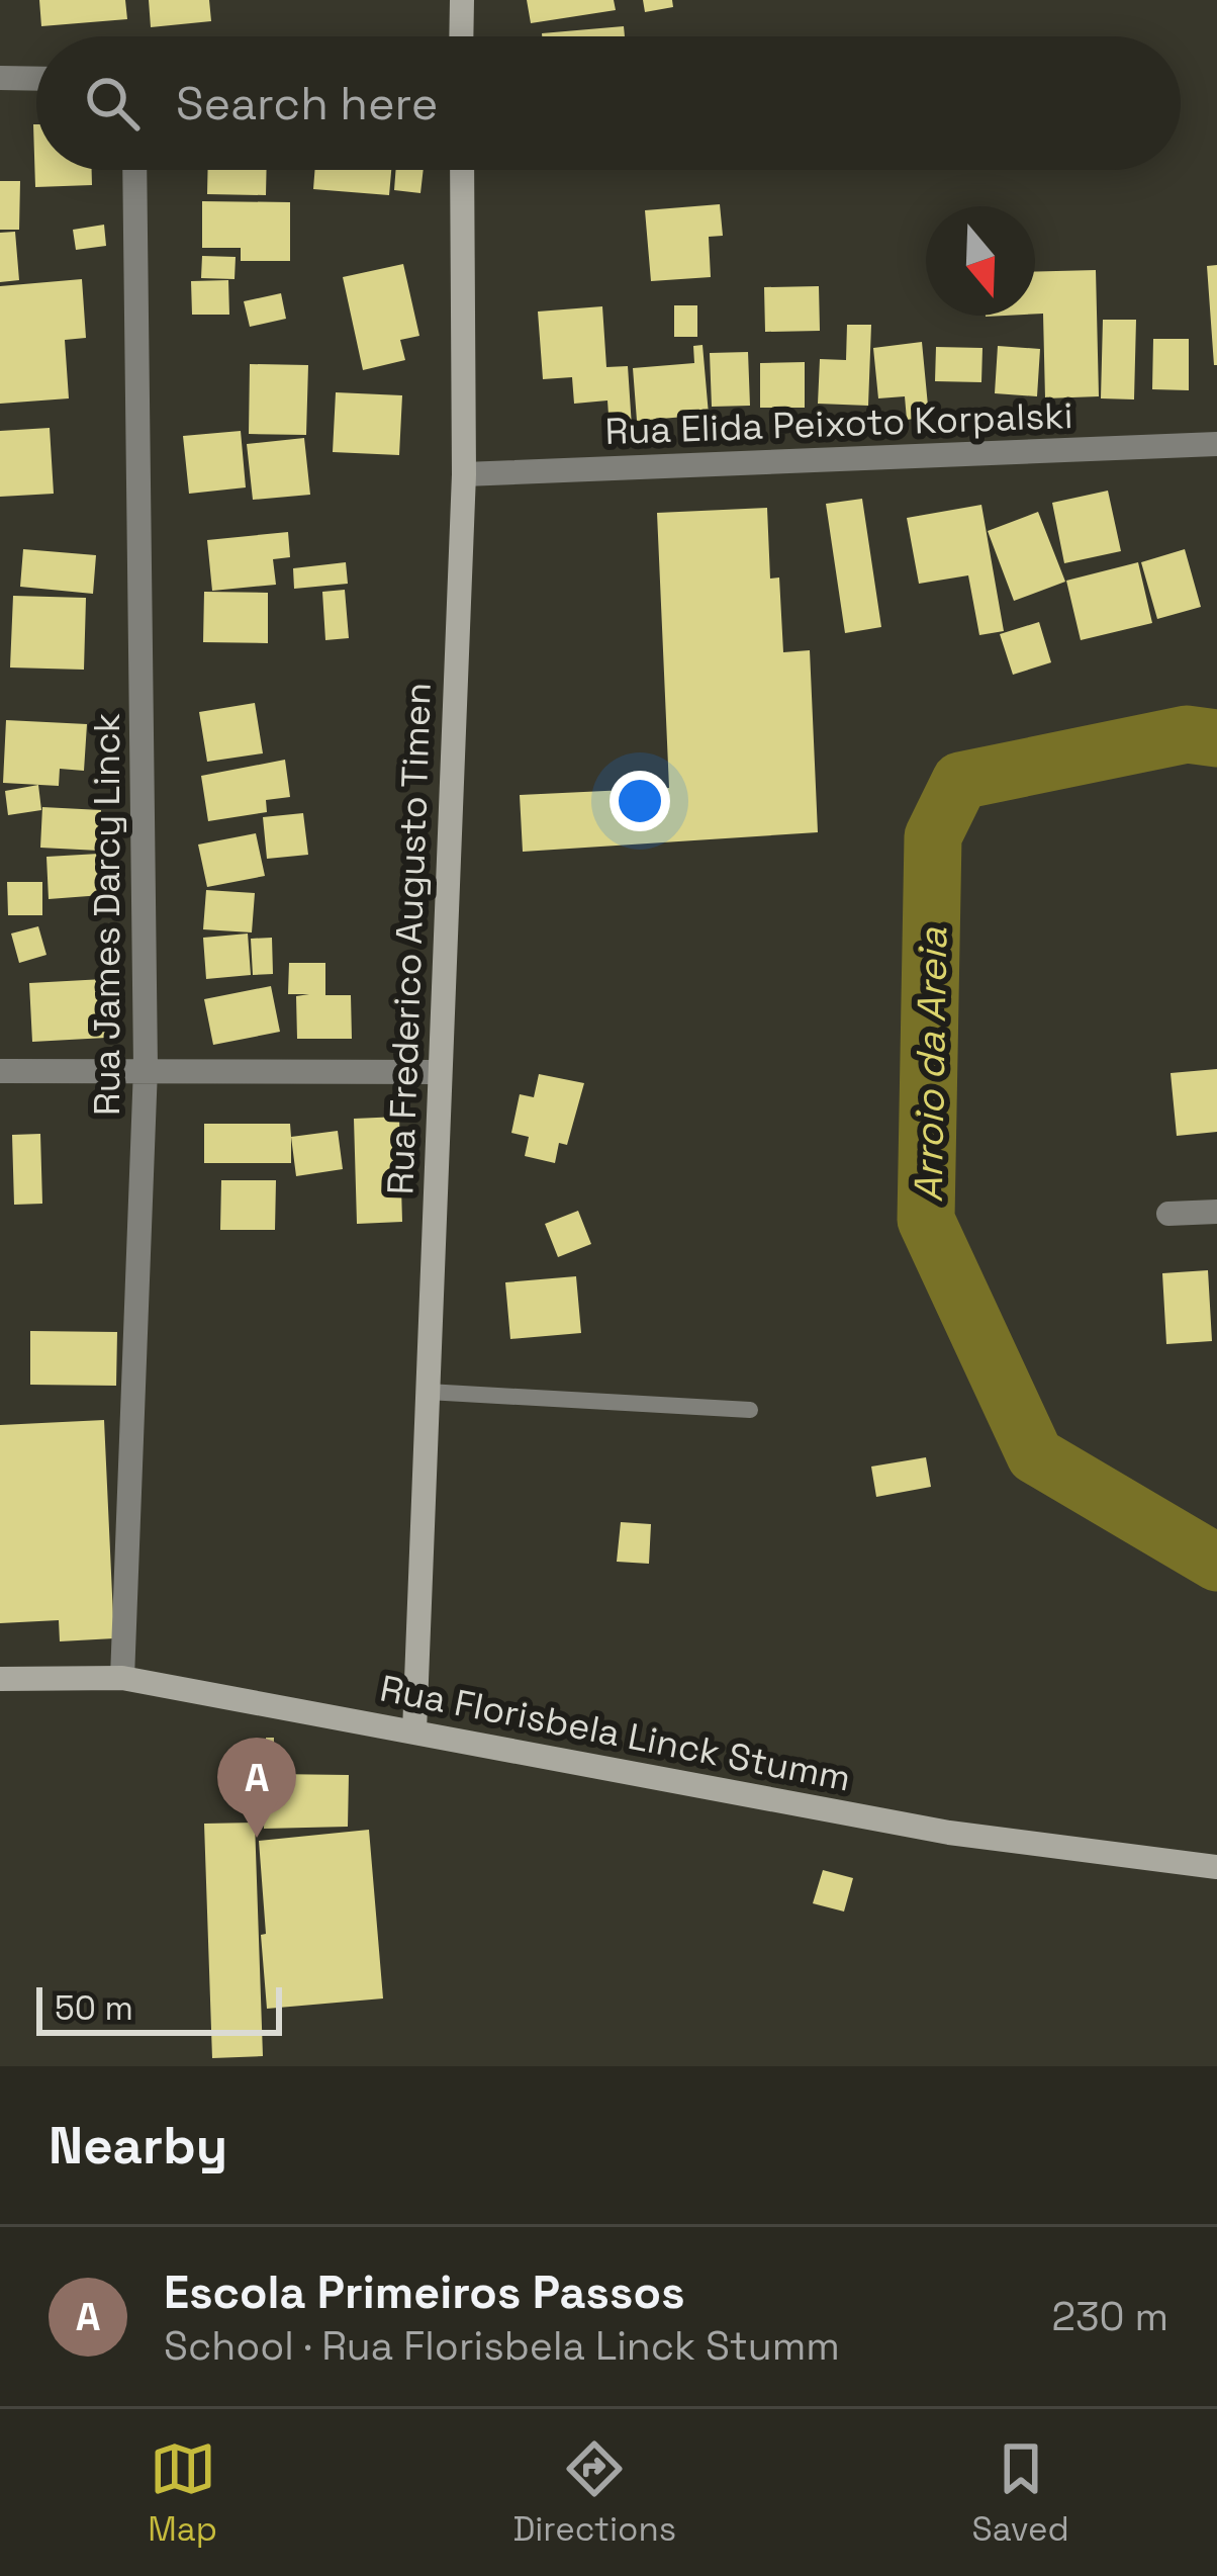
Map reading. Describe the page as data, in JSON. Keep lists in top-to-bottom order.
{
  "streets": {
    "street": [
      "Rua Elida Peixoto Korpalski",
      "Rua James Darcy Linck",
      "Rua Frederico Augusto Timen",
      "Rua Florisbela Linck Stumm"
    ]
  },
  "crossings": [
    ["Rua Elida Peixoto Korpalski", "Rua Frederico Augusto Timen"],
    ["Rua James Darcy Linck", "Rua Florisbela Linck Stumm"],
    ["Rua Frederico Augusto Timen", "Rua Florisbela Linck Stumm"]
  ],
  "water": ["Arroio da Areia"],
  "scale_bar": "50 m",
  "north": "bottom",
  "page": {
    "search": "Search here",
    "pins": "A",
    "scale": "50 m",
    "heading": "Nearby",
    "list": [
      {
        "mark": "A",
        "name": "Escola Primeiros Passos",
        "note": "School · Rua Florisbela Linck Stumm",
        "value": "230 m"
      }
    ],
    "nav": ["Map", "Directions", "Saved"]
  }
}
